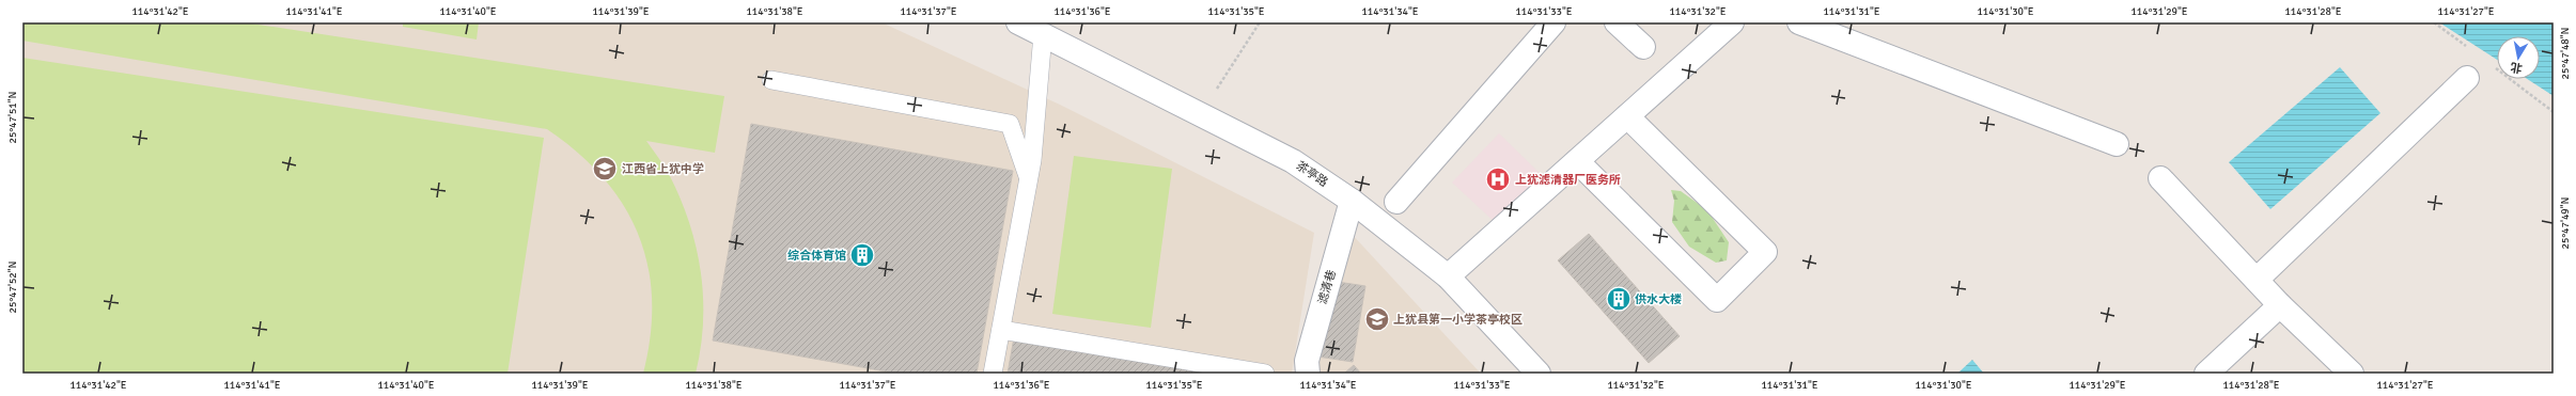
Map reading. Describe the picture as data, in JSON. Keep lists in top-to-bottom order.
{
  "streets": {
    "street": ["茶亭路", "滤清巷"]
  },
  "crossings": [
    ["茶亭路", "滤清巷"]
  ],
  "places": {
    "school or university": ["江西省上犹中学", "上犹县第一小学茶亭校区"],
    "hospital": ["上犹滤清器厂医务所"],
    "building": ["综合体育馆", "供水大楼"]
  },
  "north": "bottom",
  "coordinates": [
    "114°31'42\"E",
    "114°31'41\"E",
    "114°31'40\"E",
    "114°31'39\"E",
    "114°31'38\"E",
    "114°31'37\"E",
    "114°31'36\"E",
    "114°31'35\"E",
    "114°31'34\"E",
    "114°31'33\"E",
    "114°31'32\"E",
    "114°31'31\"E",
    "114°31'30\"E",
    "114°31'29\"E",
    "114°31'28\"E",
    "114°31'27\"E",
    "25°47'48\"N",
    "25°47'51\"N",
    "25°47'49\"N",
    "25°47'52\"N"
  ]
}
